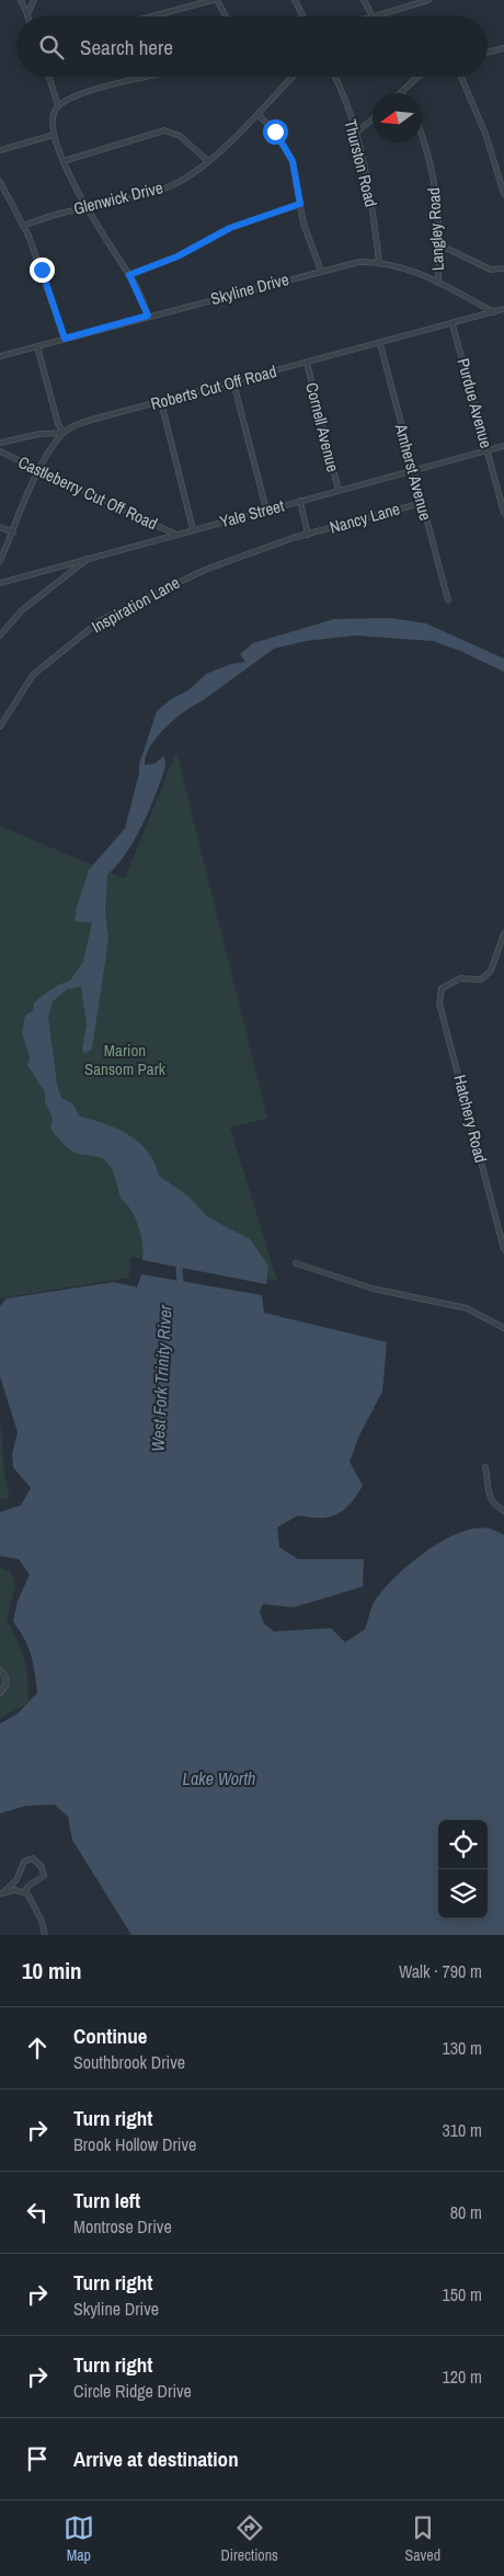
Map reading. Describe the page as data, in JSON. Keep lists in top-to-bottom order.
{
  "streets": {
    "street": [
      "Thurston Road",
      "Glenwick Drive",
      "Langley Road",
      "Skyline Drive",
      "Roberts Cut Off Road",
      "Purdue Avenue",
      "Cornell Avenue",
      "Amherst Avenue",
      "Castleberry Cut Off Road",
      "Yale Street",
      "Nancy Lane",
      "Inspiration Lane",
      "Hatchery Road"
    ]
  },
  "crossings": [
    ["Thurston Road", "Skyline Drive"],
    ["Langley Road", "Skyline Drive"],
    ["Skyline Drive", "Roberts Cut Off Road"],
    ["Roberts Cut Off Road", "Purdue Avenue"],
    ["Roberts Cut Off Road", "Cornell Avenue"],
    ["Roberts Cut Off Road", "Amherst Avenue"],
    ["Purdue Avenue", "Yale Street"],
    ["Cornell Avenue", "Yale Street"],
    ["Amherst Avenue", "Yale Street"],
    ["Amherst Avenue", "Nancy Lane"],
    ["Castleberry Cut Off Road", "Yale Street"],
    ["Nancy Lane", "Inspiration Lane"]
  ],
  "water": ["West Fork Trinity River", "Lake Worth"],
  "parks": ["Marion Sansom Park"],
  "north": "left",
  "page": {
    "search": "Search here",
    "heading": ["10 min", "Walk · 790 m"],
    "list": [
      ["Continue", "Southbrook Drive", "130 m"],
      ["Turn right", "Brook Hollow Drive", "310 m"],
      ["Turn left", "Montrose Drive", "80 m"],
      ["Turn right", "Skyline Drive", "150 m"],
      ["Turn right", "Circle Ridge Drive", "120 m"],
      "Arrive at destination"
    ],
    "nav": ["Map", "Directions", "Saved"]
  }
}
